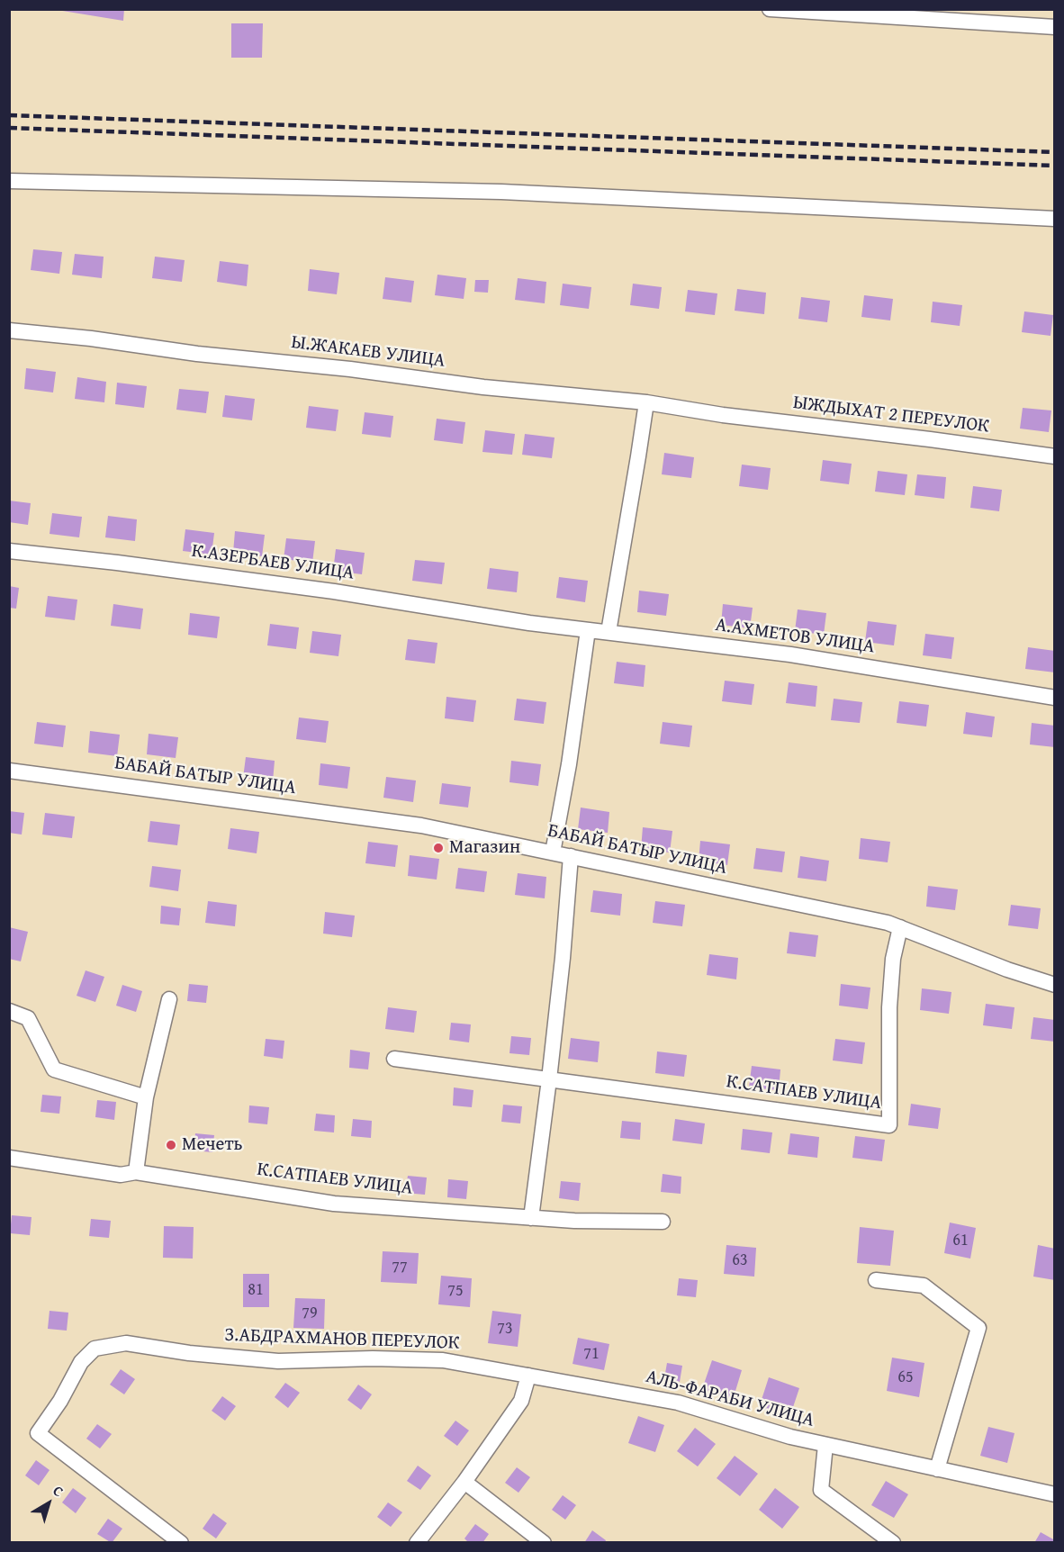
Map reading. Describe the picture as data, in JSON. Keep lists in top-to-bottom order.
{
  "streets": {
    "street": [
      "Ы.ЖАКАЕВ УЛИЦА",
      "ЫЖДЫХАТ 2 ПЕРЕУЛОК",
      "К.АЗЕРБАЕВ УЛИЦА",
      "А.АХМЕТОВ УЛИЦА",
      "БАБАЙ БАТЫР УЛИЦА",
      "К.САТПАЕВ УЛИЦА",
      "З.АБДРАХМАНОВ ПЕРЕУЛОК",
      "АЛЬ-ФАРАБИ УЛИЦА"
    ]
  },
  "crossings": [
    ["Ы.ЖАКАЕВ УЛИЦА", "ЫЖДЫХАТ 2 ПЕРЕУЛОК"],
    ["К.АЗЕРБАЕВ УЛИЦА", "А.АХМЕТОВ УЛИЦА"],
    ["БАБАЙ БАТЫР УЛИЦА", "К.САТПАЕВ УЛИЦА"],
    ["З.АБДРАХМАНОВ ПЕРЕУЛОК", "АЛЬ-ФАРАБИ УЛИЦА"]
  ],
  "places": ["Магазин", "Мечеть"],
  "house_numbers": [
    "61",
    "63",
    "77",
    "81",
    "75",
    "79",
    "73",
    "71",
    "65"
  ],
  "north": "top right"
}
